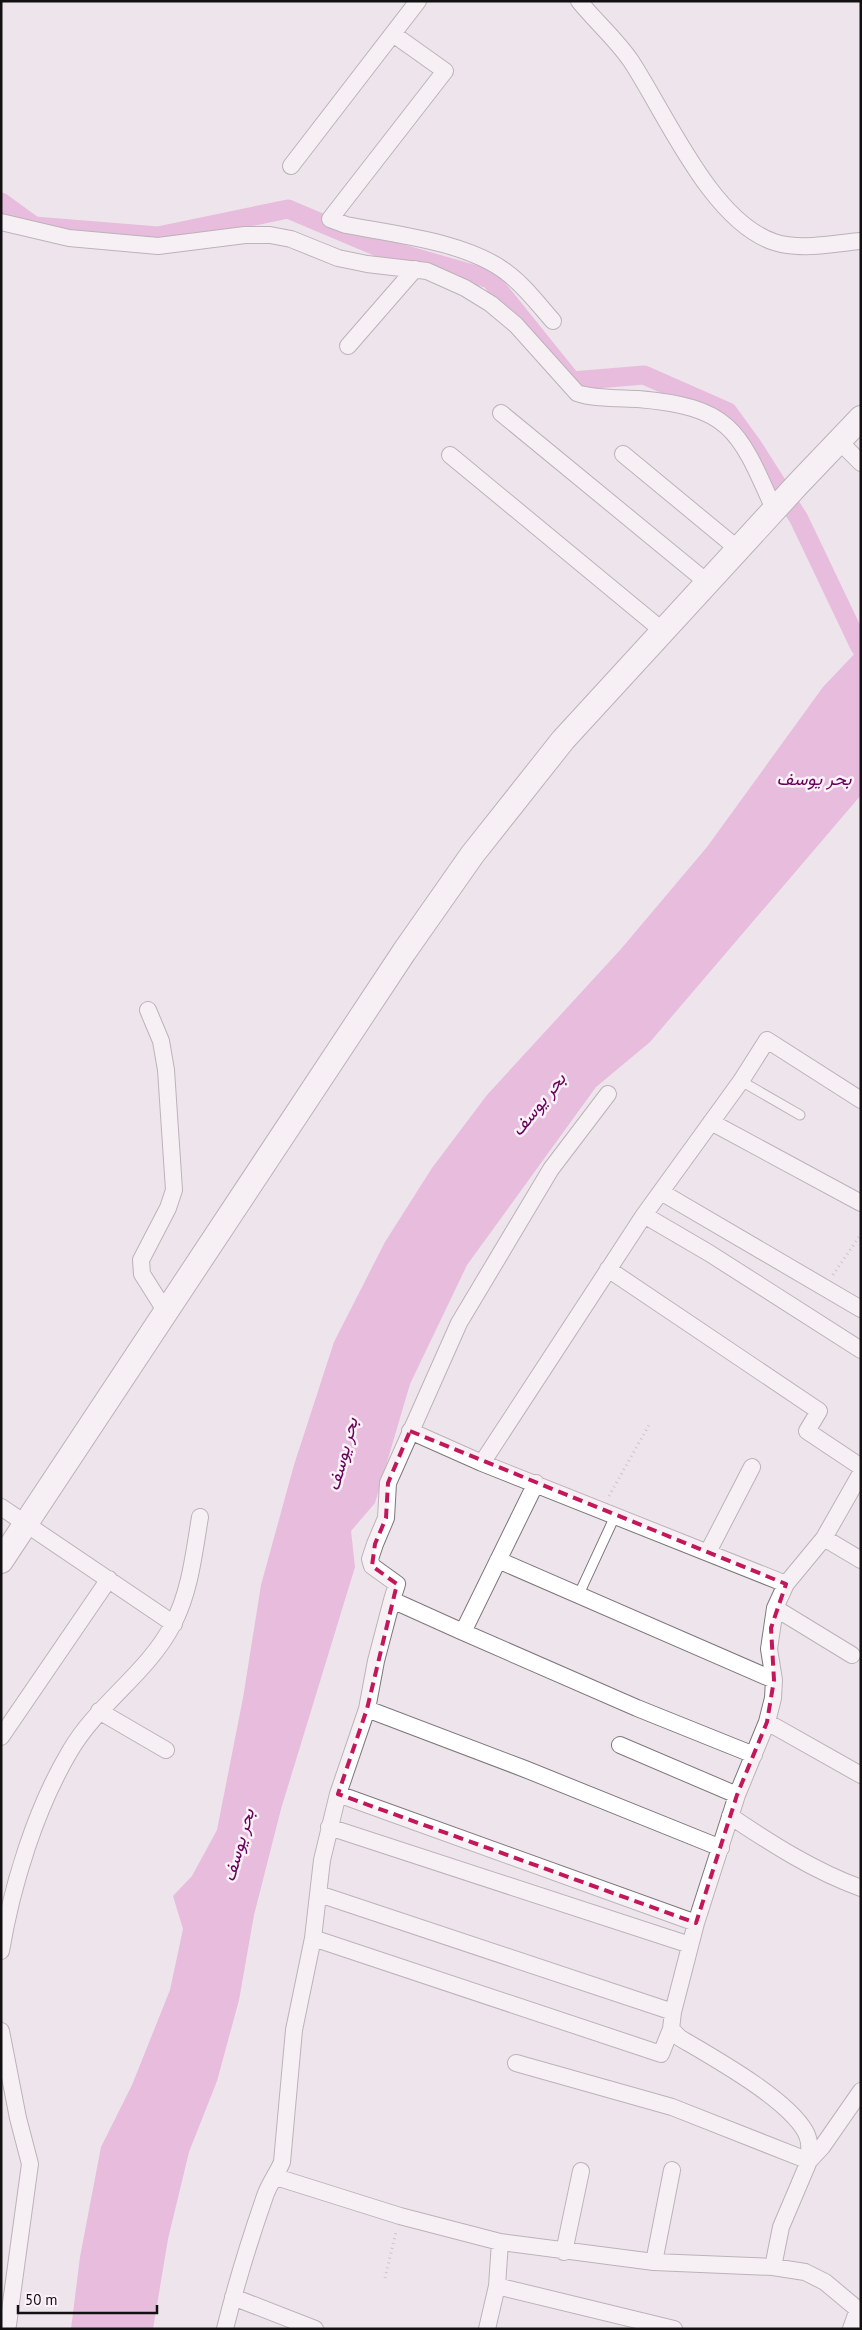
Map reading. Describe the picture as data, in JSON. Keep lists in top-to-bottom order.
{
  "water": ["بحر يوسف"],
  "scale_bar": "50 m"
}
